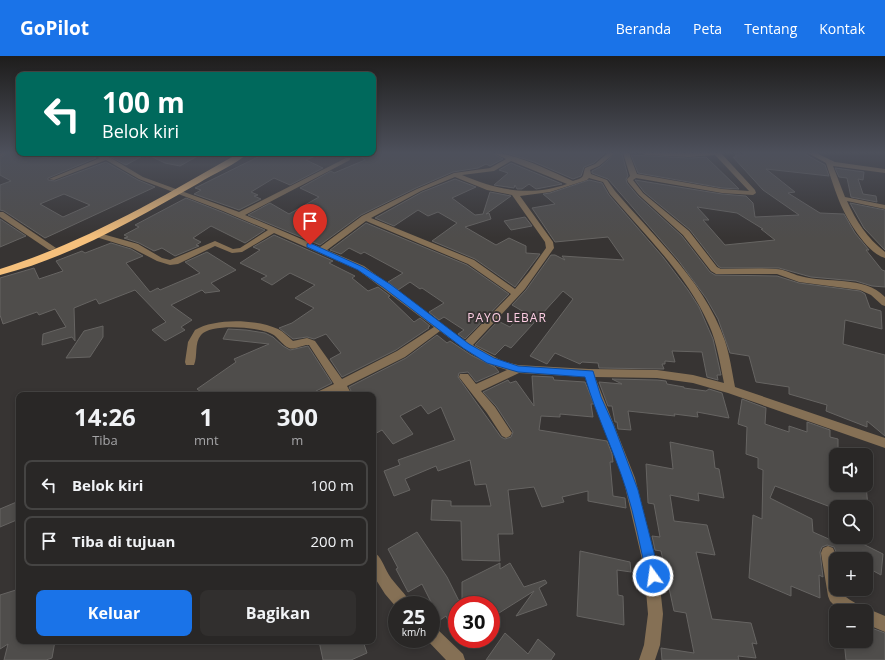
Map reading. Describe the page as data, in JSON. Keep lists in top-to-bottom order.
{
  "districts": ["PAYO LEBAR"],
  "page": {
    "header": "GoPilot",
    "nav": [
      "Beranda",
      "Peta",
      "Tentang",
      "Kontak"
    ],
    "turn": ["100 m", "Belok kiri"],
    "eta": [
      "14:26",
      "Tiba",
      "1",
      "mnt",
      "300",
      "m"
    ],
    "map_buttons": ["+", "−"],
    "list": [
      {
        "name": "Belok kiri",
        "value": "100 m"
      },
      {
        "name": "Tiba di tujuan",
        "value": "200 m"
      }
    ],
    "buttons": ["Keluar", "Bagikan"],
    "speed": "25 km/h",
    "limit": "30"
  }
}
